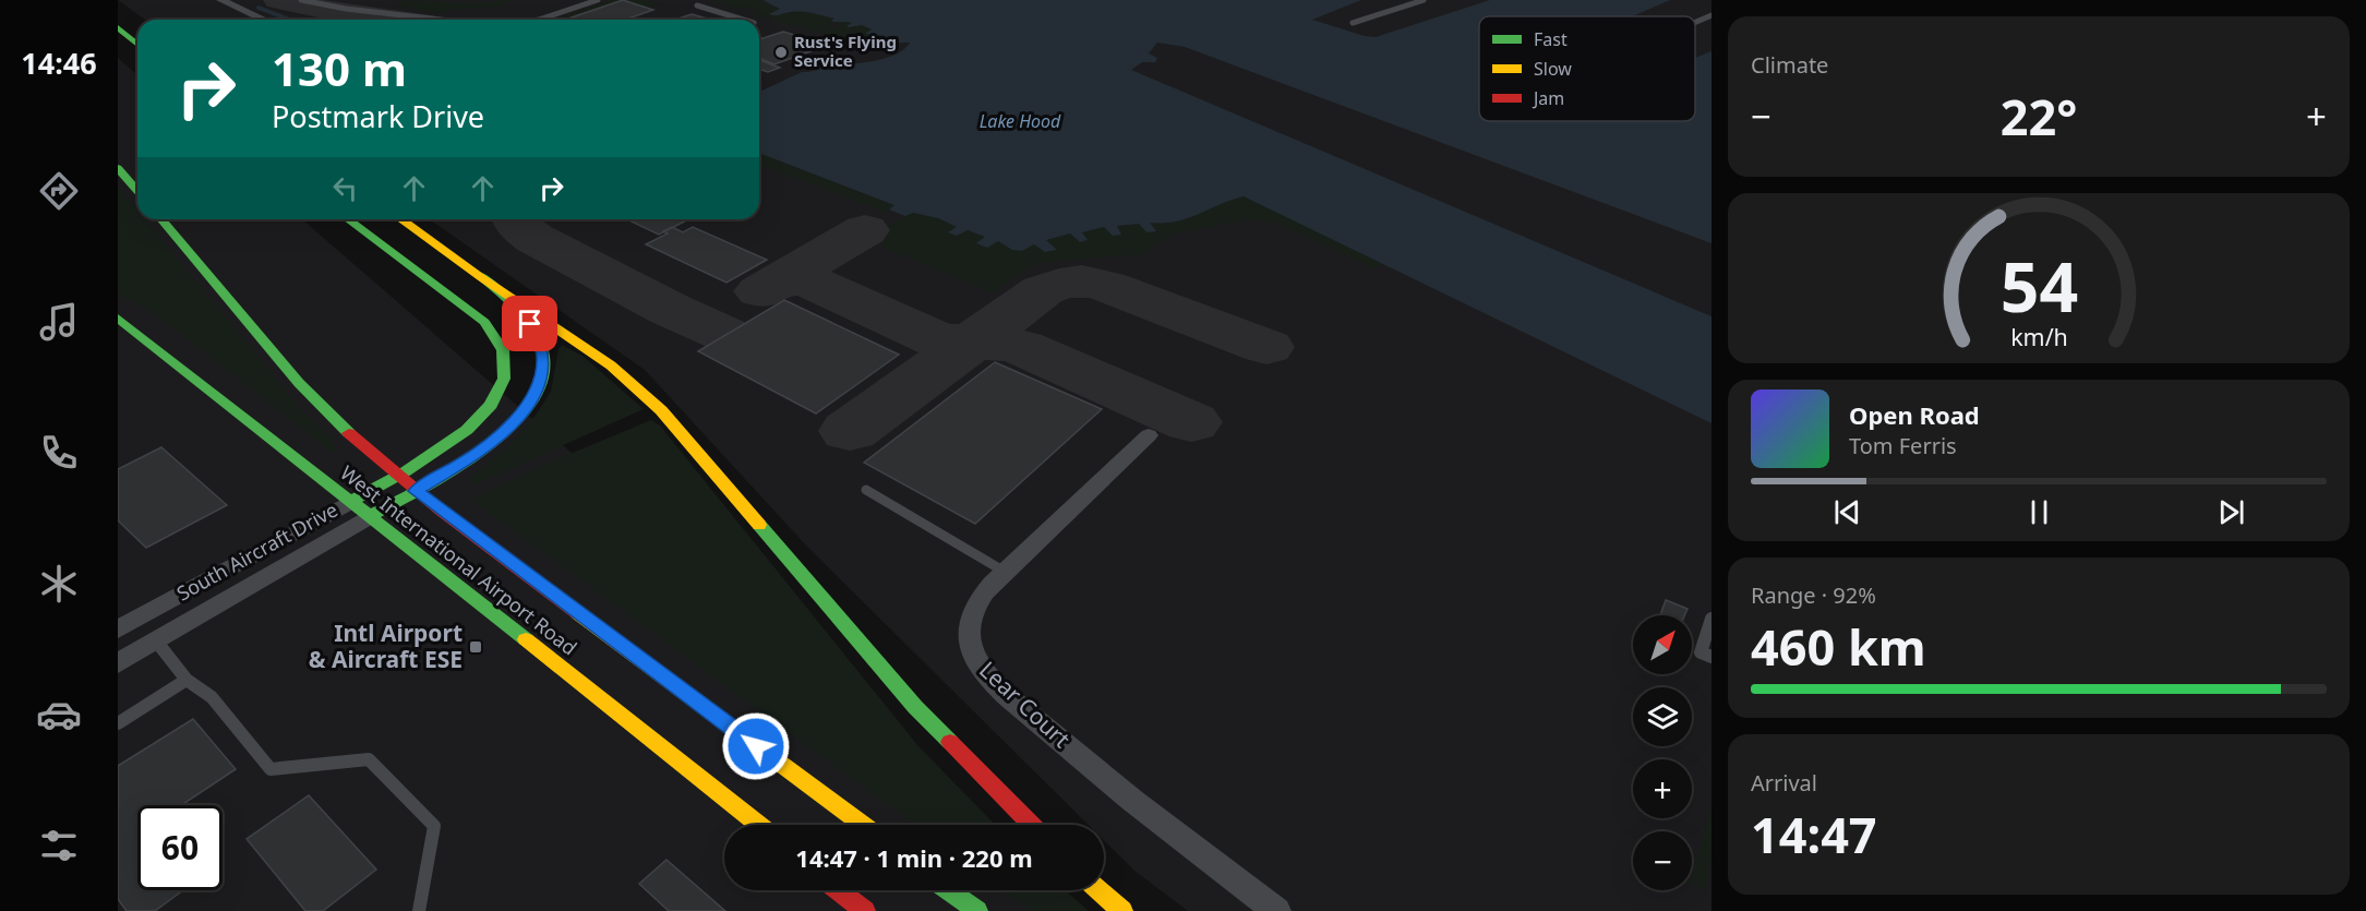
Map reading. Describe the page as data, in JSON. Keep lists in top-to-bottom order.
{
  "streets": {
    "main road": ["South Aircraft Drive", "West International Airport Road"],
    "street": ["Lear Court"]
  },
  "crossings": [
    ["South Aircraft Drive", "West International Airport Road"]
  ],
  "water": ["Lake Hood"],
  "places": {
    "other": ["Rust's Flying Service"],
    "transit": ["Intl Airport & Aircraft ESE"]
  },
  "legend": ["Fast", "Slow", "Jam"],
  "north": "top right",
  "page": {
    "tabs": "14:46",
    "tile": [
      "Climate",
      ["Range · 92%", "460 km"],
      ["Arrival", "14:47"]
    ],
    "turn": ["130 m", "Postmark Drive"],
    "heat": ["−", "22°", "+"],
    "song": ["Open Road", "Tom Ferris"],
    "map_buttons": ["+", "−"],
    "limit": "60",
    "trip": "14:47 · 1 min · 220 m",
    "gauge": ["54", "km/h"]
  }
}
